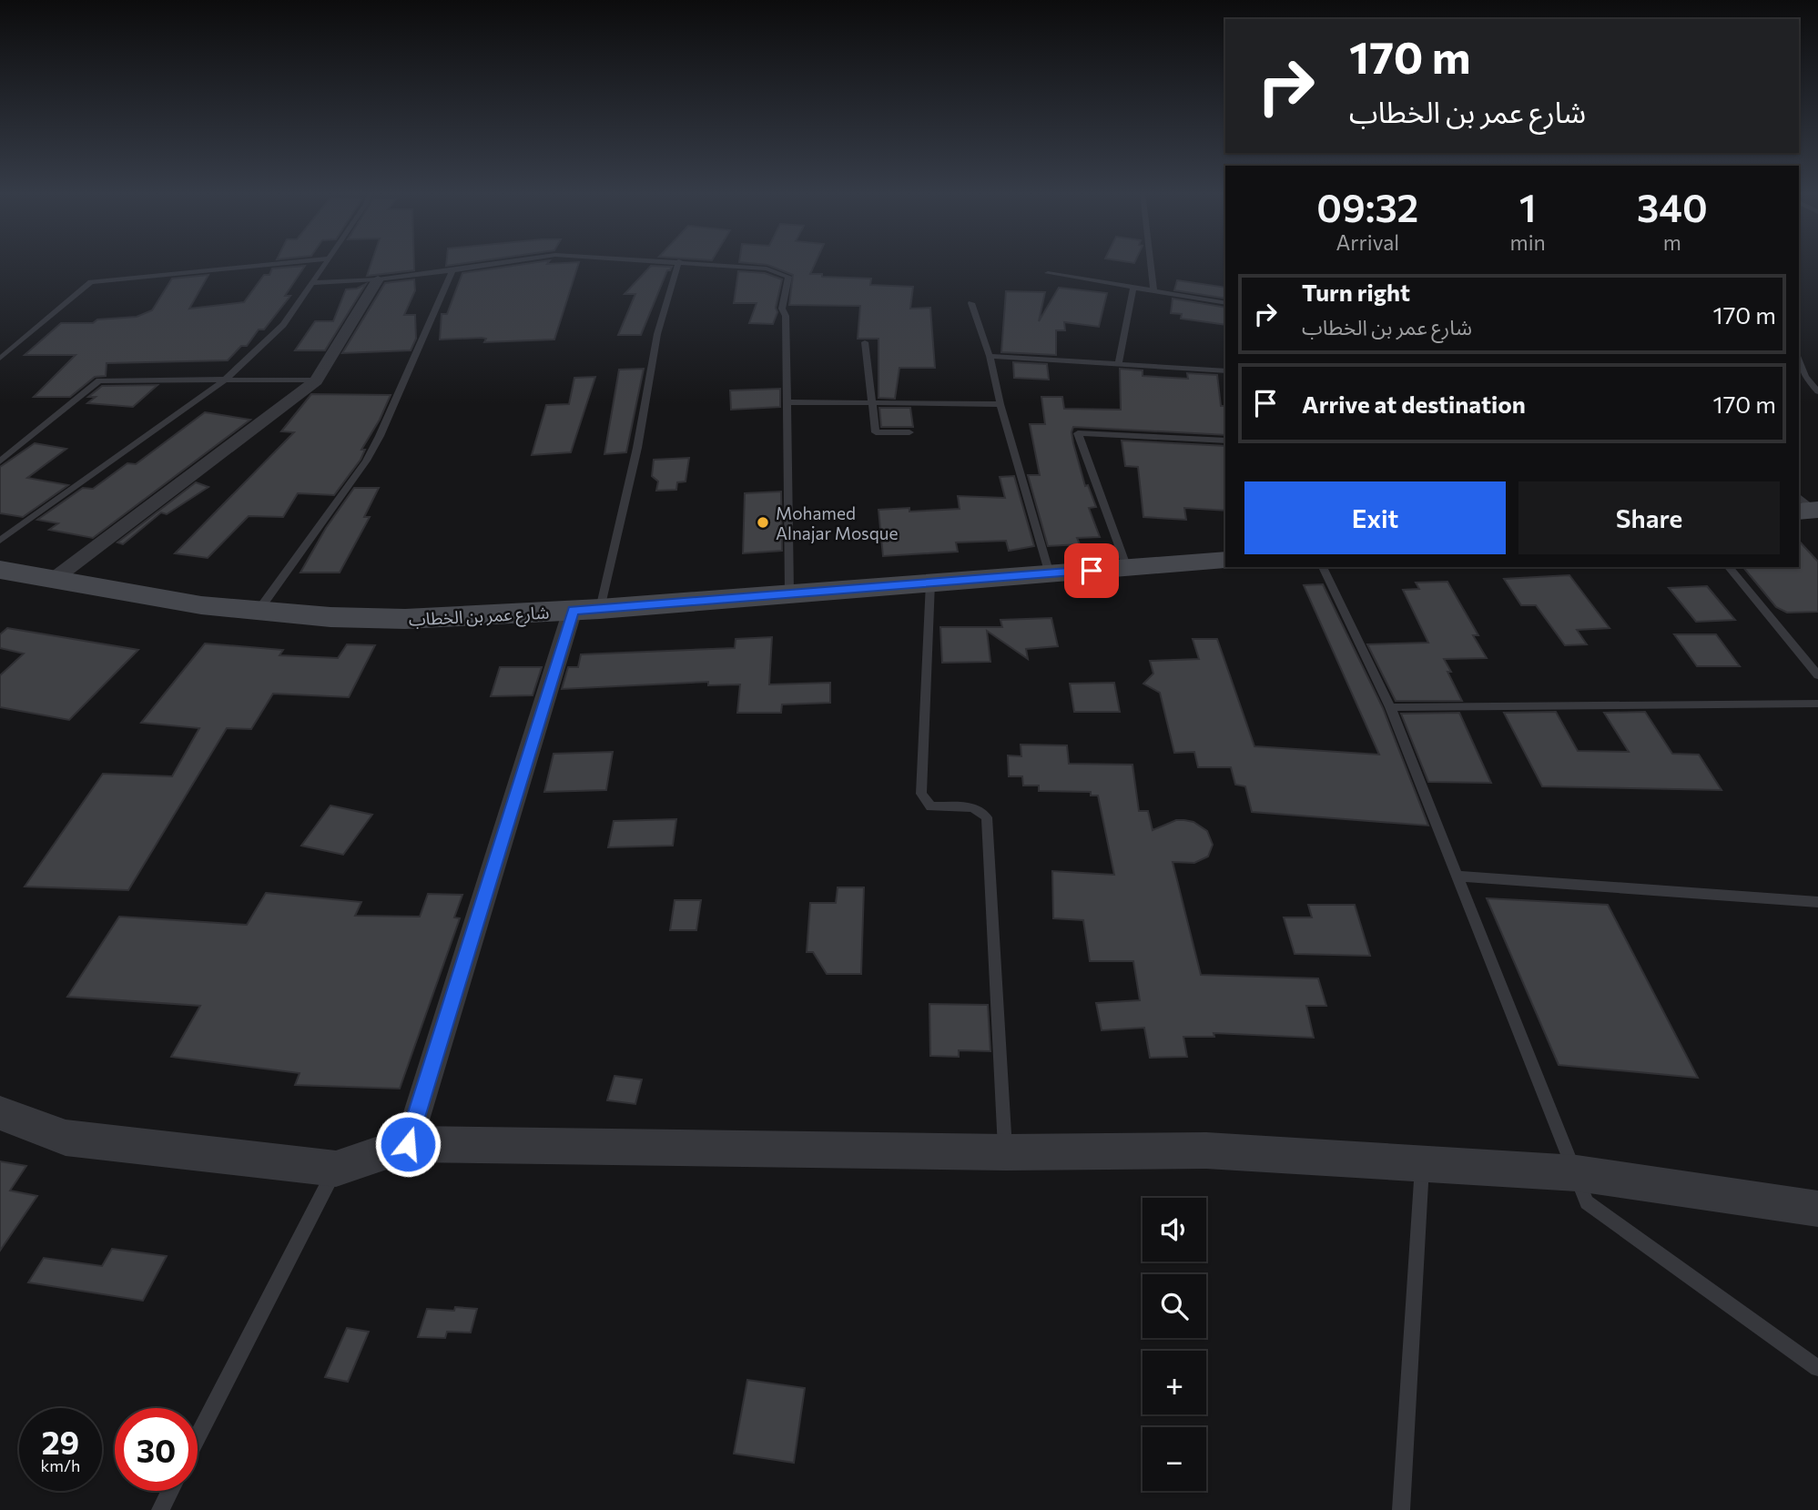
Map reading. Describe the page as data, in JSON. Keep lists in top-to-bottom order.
{
  "streets": {
    "main road": ["شارع عمر بن الخطاب"]
  },
  "places": ["Mohamed Alnajar Mosque"],
  "page": {
    "turn": ["170 m", "شارع عمر بن الخطاب"],
    "eta": [
      "09:32",
      "Arrival",
      "1",
      "min",
      "340",
      "m"
    ],
    "list": [
      {
        "name": "Turn right",
        "note": "شارع عمر بن الخطاب",
        "value": "170 m"
      },
      {
        "name": "Arrive at destination",
        "value": "170 m"
      }
    ],
    "buttons": ["Exit", "Share"],
    "map_buttons": ["+", "−"],
    "speed": "29 km/h",
    "limit": "30"
  }
}
